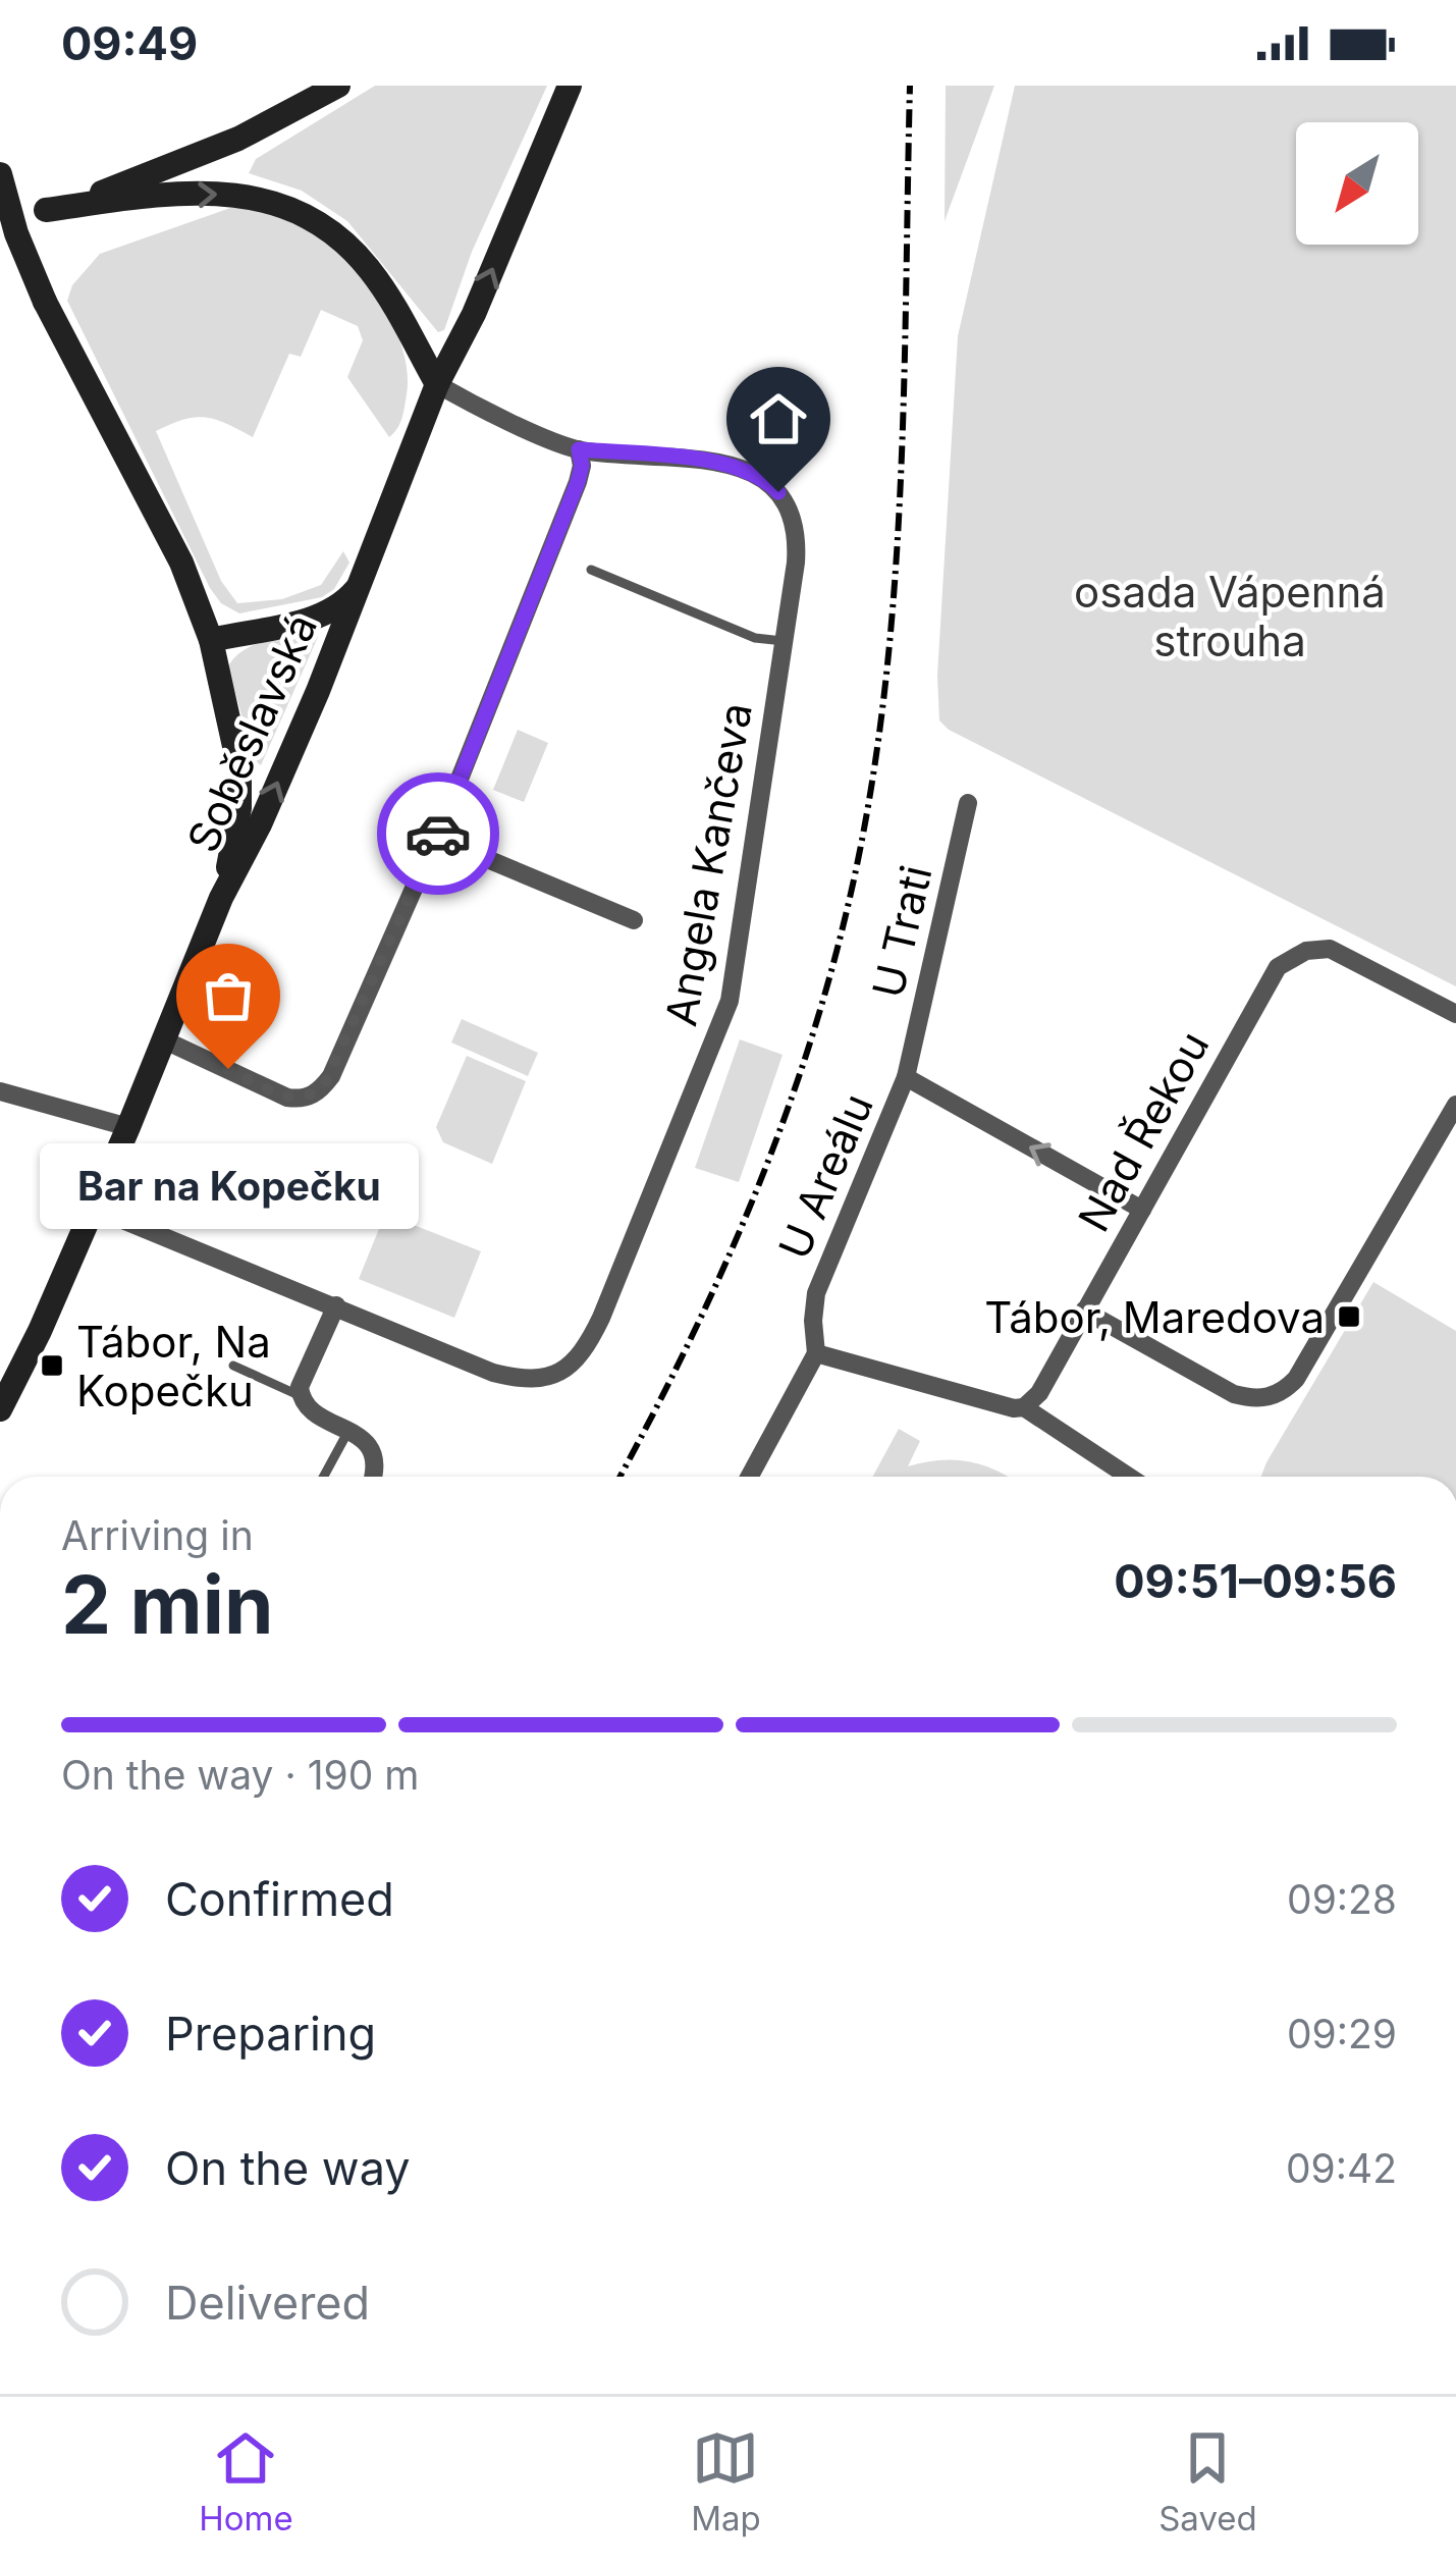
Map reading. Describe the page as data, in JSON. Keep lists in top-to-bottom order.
{
  "streets": {
    "main road": ["Soběslavská"],
    "street": [
      "Angela Kančeva",
      "U Trati",
      "Nad Řekou",
      "U Areálu"
    ]
  },
  "crossings": [
    ["Soběslavská", "Angela Kančeva"],
    ["U Trati", "U Areálu"],
    ["Nad Řekou", "U Areálu"]
  ],
  "one_way": ["Soběslavská", "U Areálu"],
  "parks": ["osada Vápenná strouha"],
  "places": {
    "other": ["Bar na Kopečku"],
    "transit": ["Tábor, Maredova", "Tábor, Na Kopečku"]
  },
  "north": "bottom left",
  "page": {
    "status": "09:49",
    "bubble": "Bar na Kopečku",
    "heading": ["2 min", "Arriving in", "09:51–09:56"],
    "bar": "On the way · 190 m",
    "list": [
      ["Confirmed", "09:28"],
      ["Preparing", "09:29"],
      ["On the way", "09:42"],
      "Delivered"
    ],
    "tabs": ["Home", "Map", "Saved"]
  }
}
